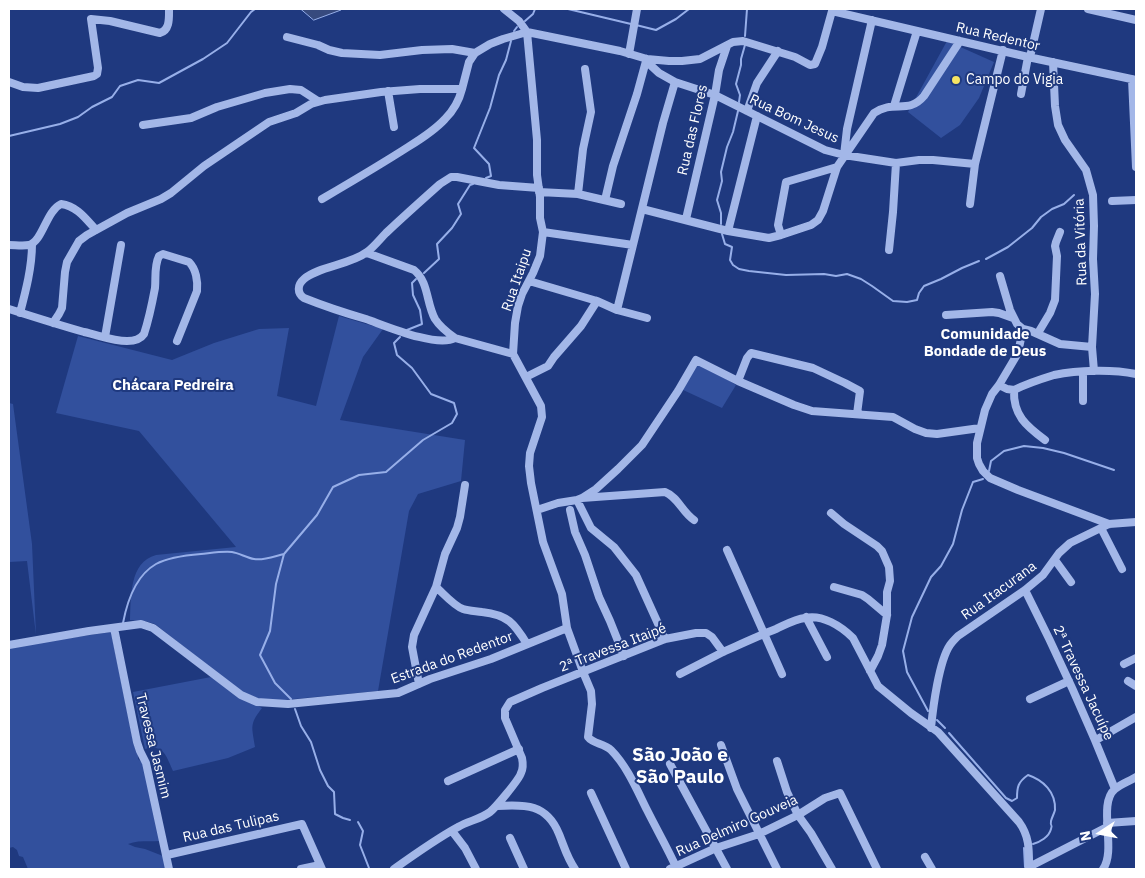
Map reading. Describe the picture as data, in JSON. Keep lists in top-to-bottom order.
{
  "streets": {
    "street": [
      "Rua Redentor",
      "Rua Bom Jesus",
      "Rua das Flores",
      "Rua da Vitória",
      "Rua Itaipu",
      "Rua Itacurana",
      "2ª Travessa Itaipé",
      "Estrada do Redentor",
      "2ª Travessa Jacuípe",
      "Travessa Jasmim",
      "Rua Delmiro Gouveia",
      "Rua das Tulipas"
    ]
  },
  "crossings": [
    ["Rua Redentor", "Rua da Vitória"],
    ["Rua Bom Jesus", "Rua das Flores"],
    ["Rua Itacurana", "2ª Travessa Jacuípe"],
    ["Estrada do Redentor", "Travessa Jasmim"],
    ["Travessa Jasmim", "Rua das Tulipas"]
  ],
  "districts": ["Comunidade Bondade de Deus", "Chácara Pedreira", "São João e São Paulo"],
  "places": ["Campo do Vigia"],
  "north": "left"
}
